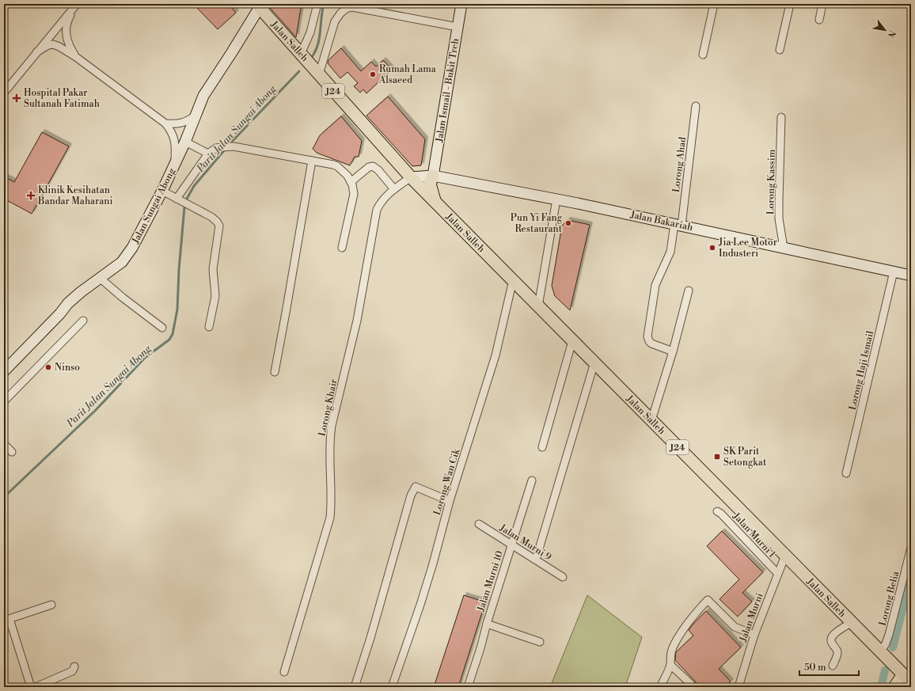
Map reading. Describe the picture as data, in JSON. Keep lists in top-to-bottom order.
{
  "streets": {
    "main road": ["Jalan Salleh", "J24"],
    "street": [
      "Jalan Ismail - Bukit Treh",
      "Lorong Ahad",
      "Lorong Kassim",
      "Jalan Sungai Abong",
      "Jalan Bakariah",
      "Lorong Haji Ismail",
      "Lorong Khair",
      "Lorong Wan Cik",
      "Jalan Murni 1",
      "Jalan Murni 9",
      "Jalan Murni 10",
      "Lorong Belia",
      "Jalan Murni"
    ]
  },
  "crossings": [
    ["Jalan Salleh", "J24"],
    ["Jalan Salleh", "Jalan Sungai Abong"],
    ["Jalan Salleh", "Jalan Bakariah"],
    ["Jalan Salleh", "Lorong Khair"],
    ["Jalan Salleh", "Lorong Wan Cik"],
    ["Jalan Salleh", "Lorong Belia"],
    ["Jalan Salleh", "Jalan Murni"],
    ["Jalan Ismail - Bukit Treh", "Jalan Bakariah"],
    ["J24", "Jalan Bakariah"],
    ["J24", "Lorong Khair"],
    ["Lorong Ahad", "Jalan Bakariah"],
    ["Lorong Kassim", "Jalan Bakariah"],
    ["Jalan Bakariah", "Lorong Haji Ismail"],
    ["Jalan Bakariah", "Lorong Khair"],
    ["Jalan Murni 1", "Jalan Murni"],
    ["Jalan Murni 9", "Jalan Murni 10"]
  ],
  "water": ["Parit Jalan Sungai Abong"],
  "places": {
    "other": [
      "Rumah Lama Alsaeed",
      "Pun Yi Fang Restaurant",
      "Jia Lee Motor Industeri",
      "Ninso"
    ],
    "health": ["Hospital Pakar Sultanah Fatimah", "Klinik Kesihatan Bandar Maharani"],
    "transit": ["SK Parit Setongkat"]
  },
  "scale_bar": "50 m",
  "north": "bottom right"
}
